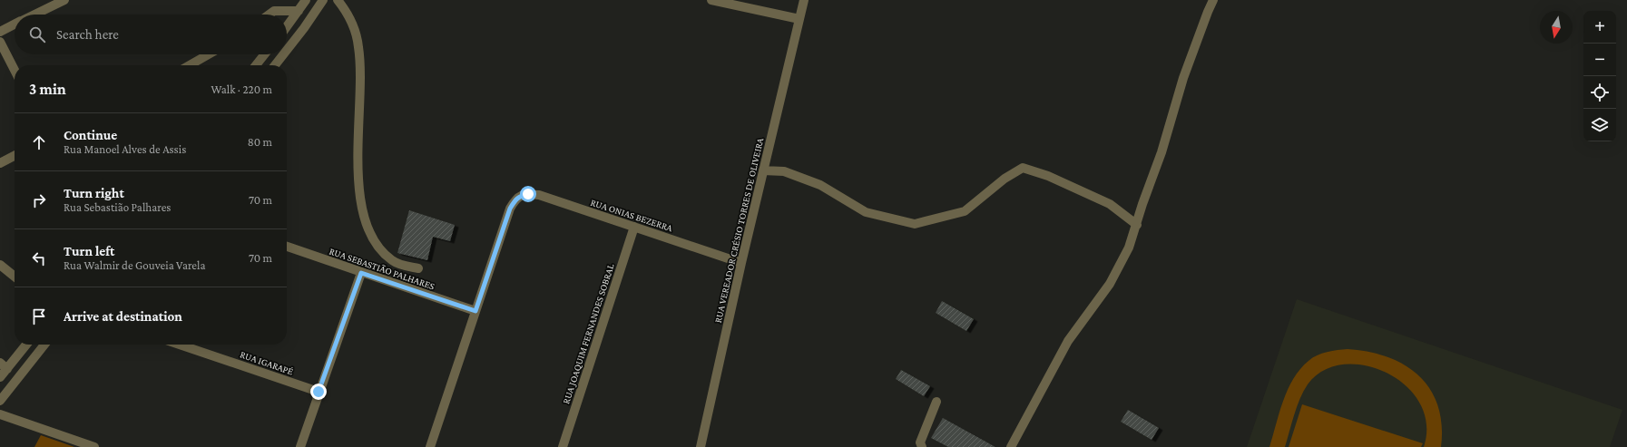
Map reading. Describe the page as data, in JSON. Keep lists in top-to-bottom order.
{
  "streets": {
    "street": [
      "RUA ONIAS BEZERRA",
      "RUA VEREADOR CRÉSIO TORRES DE OLIVEIRA",
      "RUA SEBASTIÃO PALHARES",
      "RUA JOAQUIM FERNANDES SOBRAL",
      "RUA IGARAPÉ"
    ]
  },
  "crossings": [
    ["RUA ONIAS BEZERRA", "RUA VEREADOR CRÉSIO TORRES DE OLIVEIRA"],
    ["RUA ONIAS BEZERRA", "RUA SEBASTIÃO PALHARES"],
    ["RUA ONIAS BEZERRA", "RUA JOAQUIM FERNANDES SOBRAL"]
  ],
  "north": "bottom",
  "page": {
    "map_buttons": ["+", "−"],
    "search": "Search here",
    "heading": ["3 min", "Walk · 220 m"],
    "list": [
      ["Continue", "Rua Manoel Alves de Assis", "80 m"],
      ["Turn right", "Rua Sebastião Palhares", "70 m"],
      ["Turn left", "Rua Walmir de Gouveia Varela", "70 m"],
      "Arrive at destination"
    ]
  }
}
